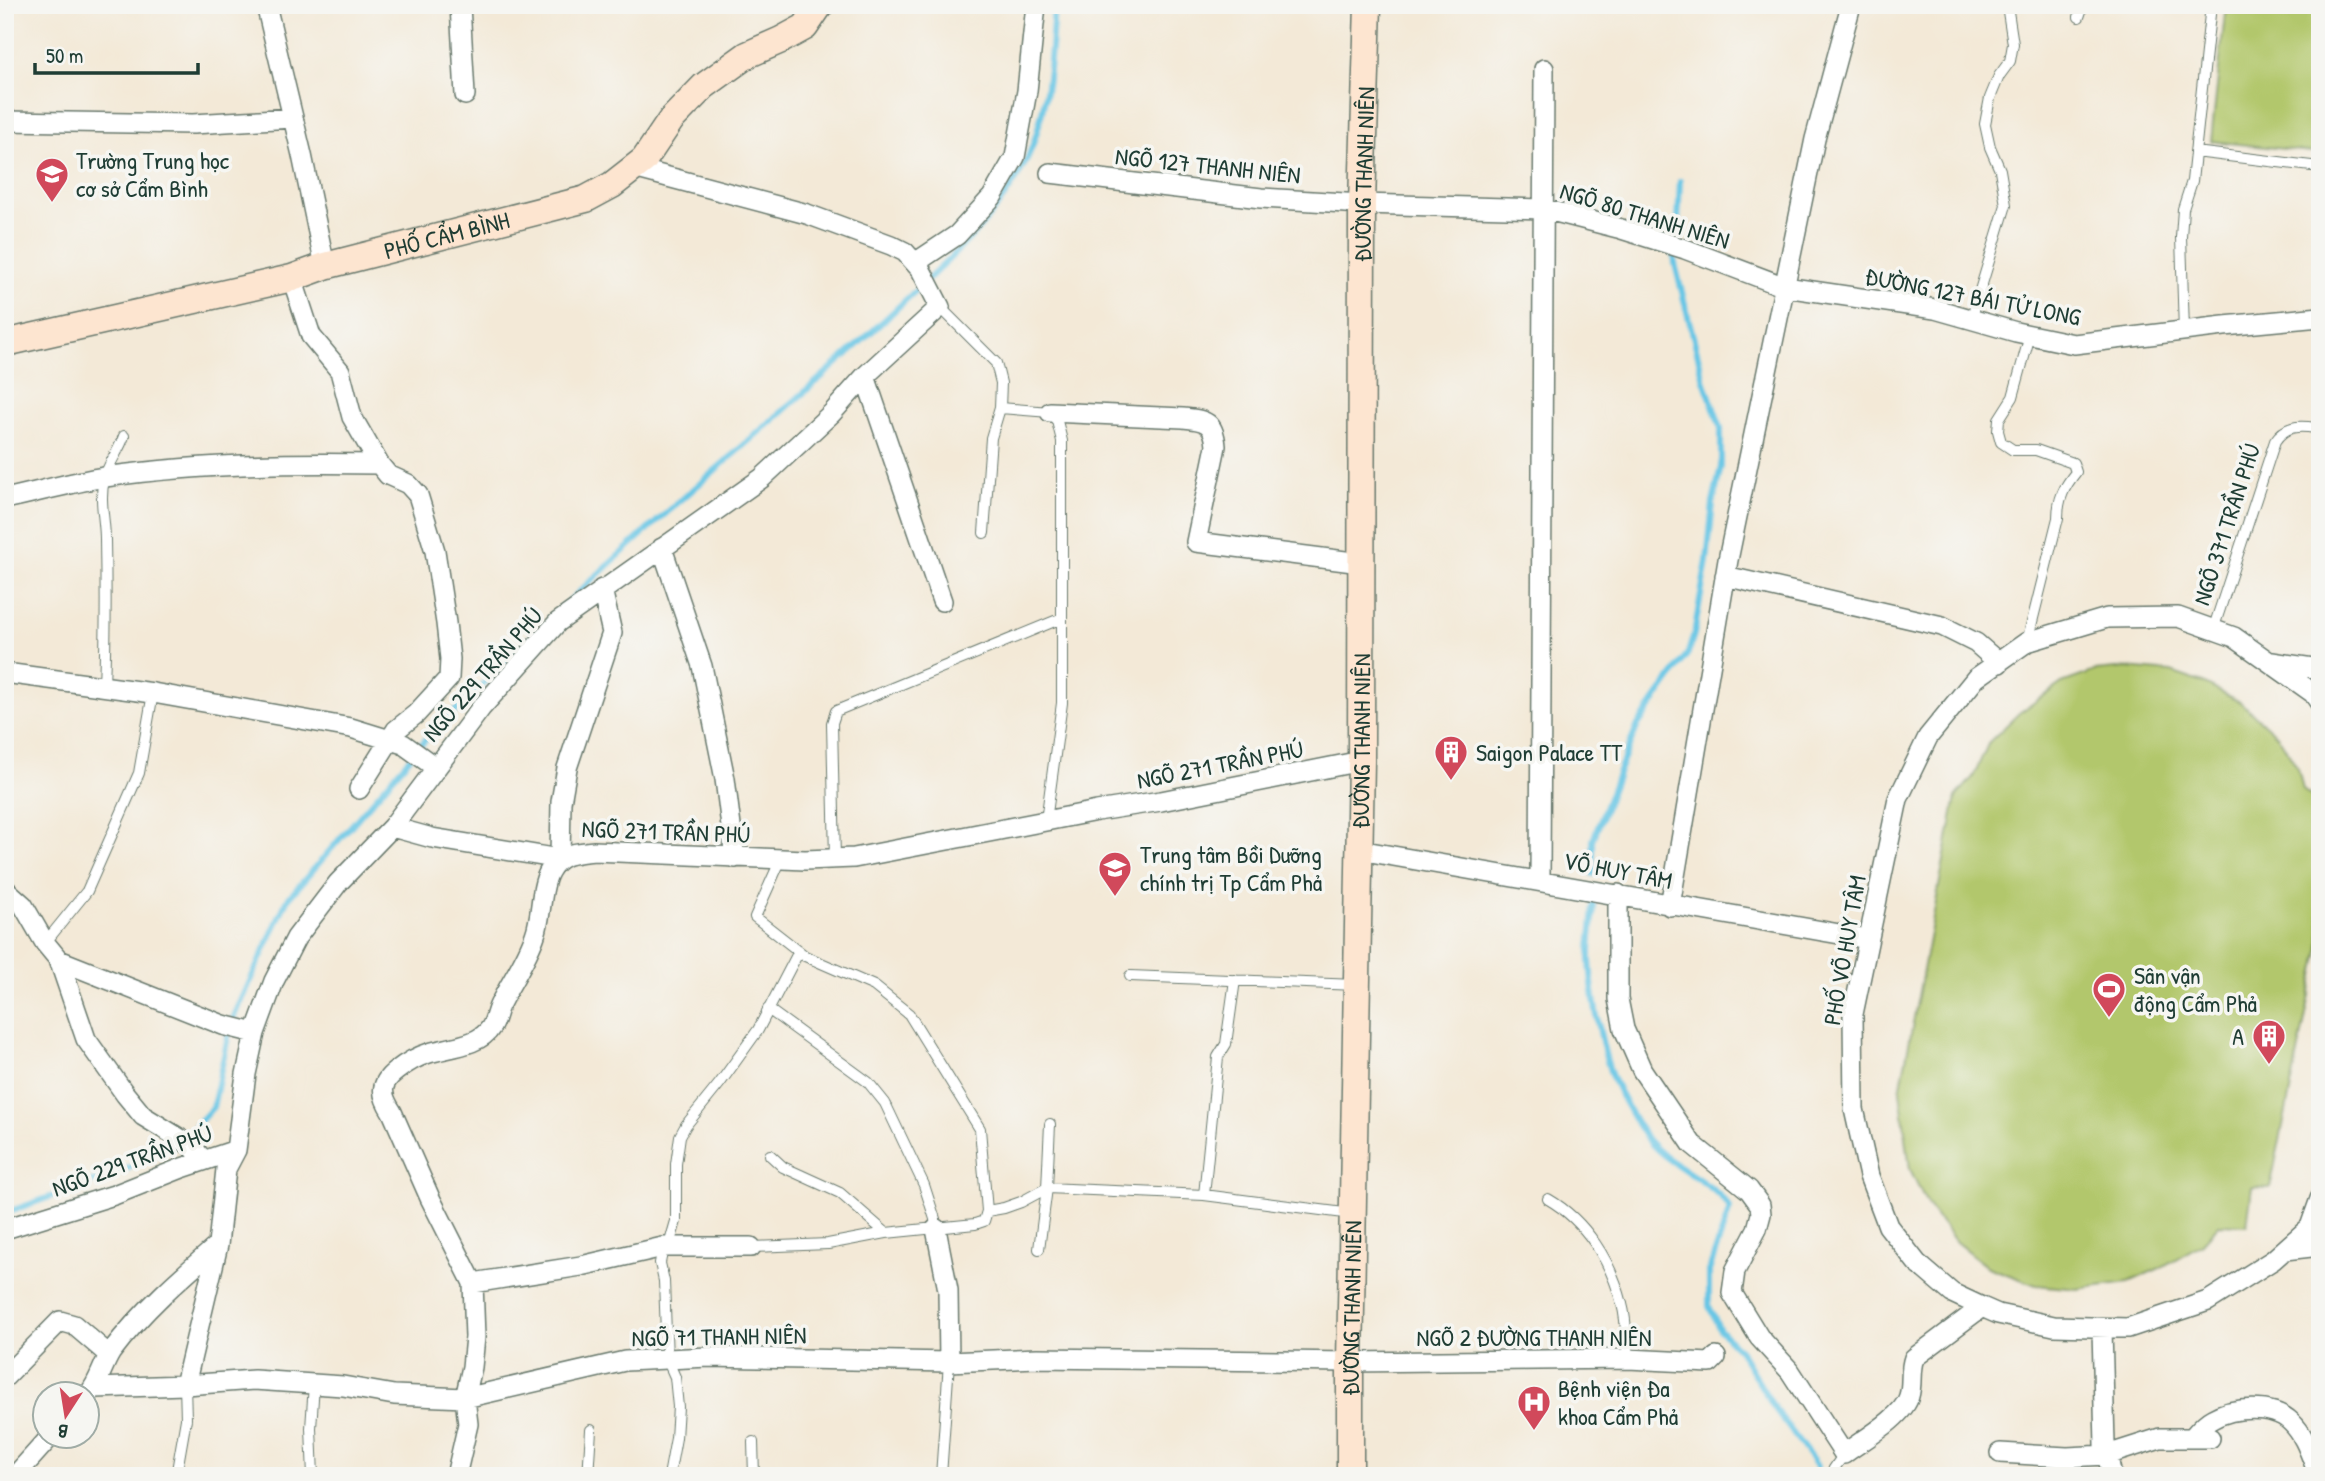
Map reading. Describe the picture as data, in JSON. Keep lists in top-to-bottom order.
{
  "streets": {
    "street": [
      "NGÕ 127 THANH NIÊN",
      "ĐƯỜNG THANH NIÊN",
      "NGÕ 80 THANH NIÊN",
      "PHỐ CẨM BÌNH",
      "ĐƯỜNG 127 BÁI TỬ LONG",
      "NGÕ 229 TRẦN PHÚ",
      "NGÕ 271 TRẦN PHÚ",
      "VÕ HUY TÂM",
      "PHỐ VÕ HUY TÂM",
      "NGÕ 71 THANH NIÊN",
      "NGÕ 2 ĐƯỜNG THANH NIÊN"
    ],
    "lane": ["NGÕ 371 TRẦN PHÚ"]
  },
  "crossings": [
    ["NGÕ 127 THANH NIÊN", "ĐƯỜNG THANH NIÊN"],
    ["NGÕ 127 THANH NIÊN", "NGÕ 80 THANH NIÊN"],
    ["ĐƯỜNG THANH NIÊN", "NGÕ 80 THANH NIÊN"],
    ["ĐƯỜNG THANH NIÊN", "NGÕ 271 TRẦN PHÚ"],
    ["ĐƯỜNG THANH NIÊN", "VÕ HUY TÂM"],
    ["ĐƯỜNG THANH NIÊN", "NGÕ 71 THANH NIÊN"],
    ["ĐƯỜNG THANH NIÊN", "NGÕ 2 ĐƯỜNG THANH NIÊN"],
    ["NGÕ 80 THANH NIÊN", "ĐƯỜNG 127 BÁI TỬ LONG"],
    ["NGÕ 371 TRẦN PHÚ", "PHỐ VÕ HUY TÂM"],
    ["NGÕ 229 TRẦN PHÚ", "NGÕ 71 THANH NIÊN"],
    ["NGÕ 271 TRẦN PHÚ", "NGÕ 71 THANH NIÊN"],
    ["VÕ HUY TÂM", "PHỐ VÕ HUY TÂM"],
    ["NGÕ 71 THANH NIÊN", "NGÕ 2 ĐƯỜNG THANH NIÊN"]
  ],
  "places": {
    "school or university": ["Trường Trung học cơ sở Cẩm Bình", "Trung tâm Bồi Dưỡng chính trị Tp Cẩm Phả"],
    "building": ["Saigon Palace TT", "A"],
    "sports": ["Sân vận động Cẩm Phả"],
    "hospital": ["Bệnh viện Đa khoa Cẩm Phả"]
  },
  "scale_bar": "50 m",
  "north": "bottom"
}
